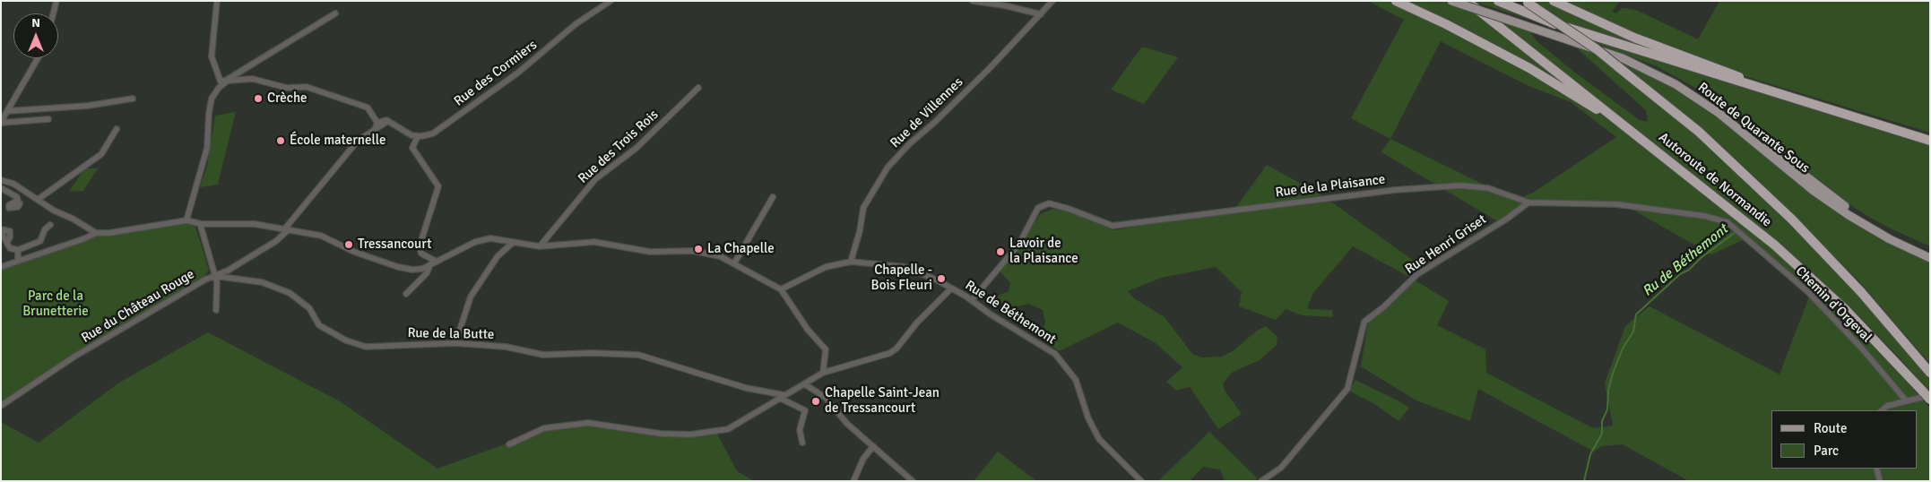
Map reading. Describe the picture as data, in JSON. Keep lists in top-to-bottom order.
{
  "streets": {
    "highway": ["Autoroute de Normandie"],
    "main road": ["Route de Quarante Sous"],
    "street": [
      "Rue des Cormiers",
      "Rue de Villennes",
      "Rue des Trois Rois",
      "Rue de la Plaisance",
      "Rue Henri Griset",
      "Chemin d'Orgeval",
      "Rue du Château Rouge",
      "Rue de Béthemont",
      "Rue de la Butte"
    ]
  },
  "crossings": [
    ["Rue de Villennes", "Rue de Béthemont"],
    ["Rue de la Plaisance", "Rue Henri Griset"],
    ["Rue de la Plaisance", "Chemin d'Orgeval"],
    ["Rue de la Plaisance", "Rue de Béthemont"],
    ["Rue du Château Rouge", "Rue de la Butte"]
  ],
  "water": ["Ru de Béthemont"],
  "parks": ["Parc de la Brunetterie"],
  "places": [
    "Crèche",
    "École maternelle",
    "Tressancourt",
    "La Chapelle",
    "Lavoir de la Plaisance",
    "Chapelle - Bois Fleuri",
    "Chapelle Saint-Jean de Tressancourt"
  ],
  "legend": ["Route", "Parc"],
  "north": "top"
}
